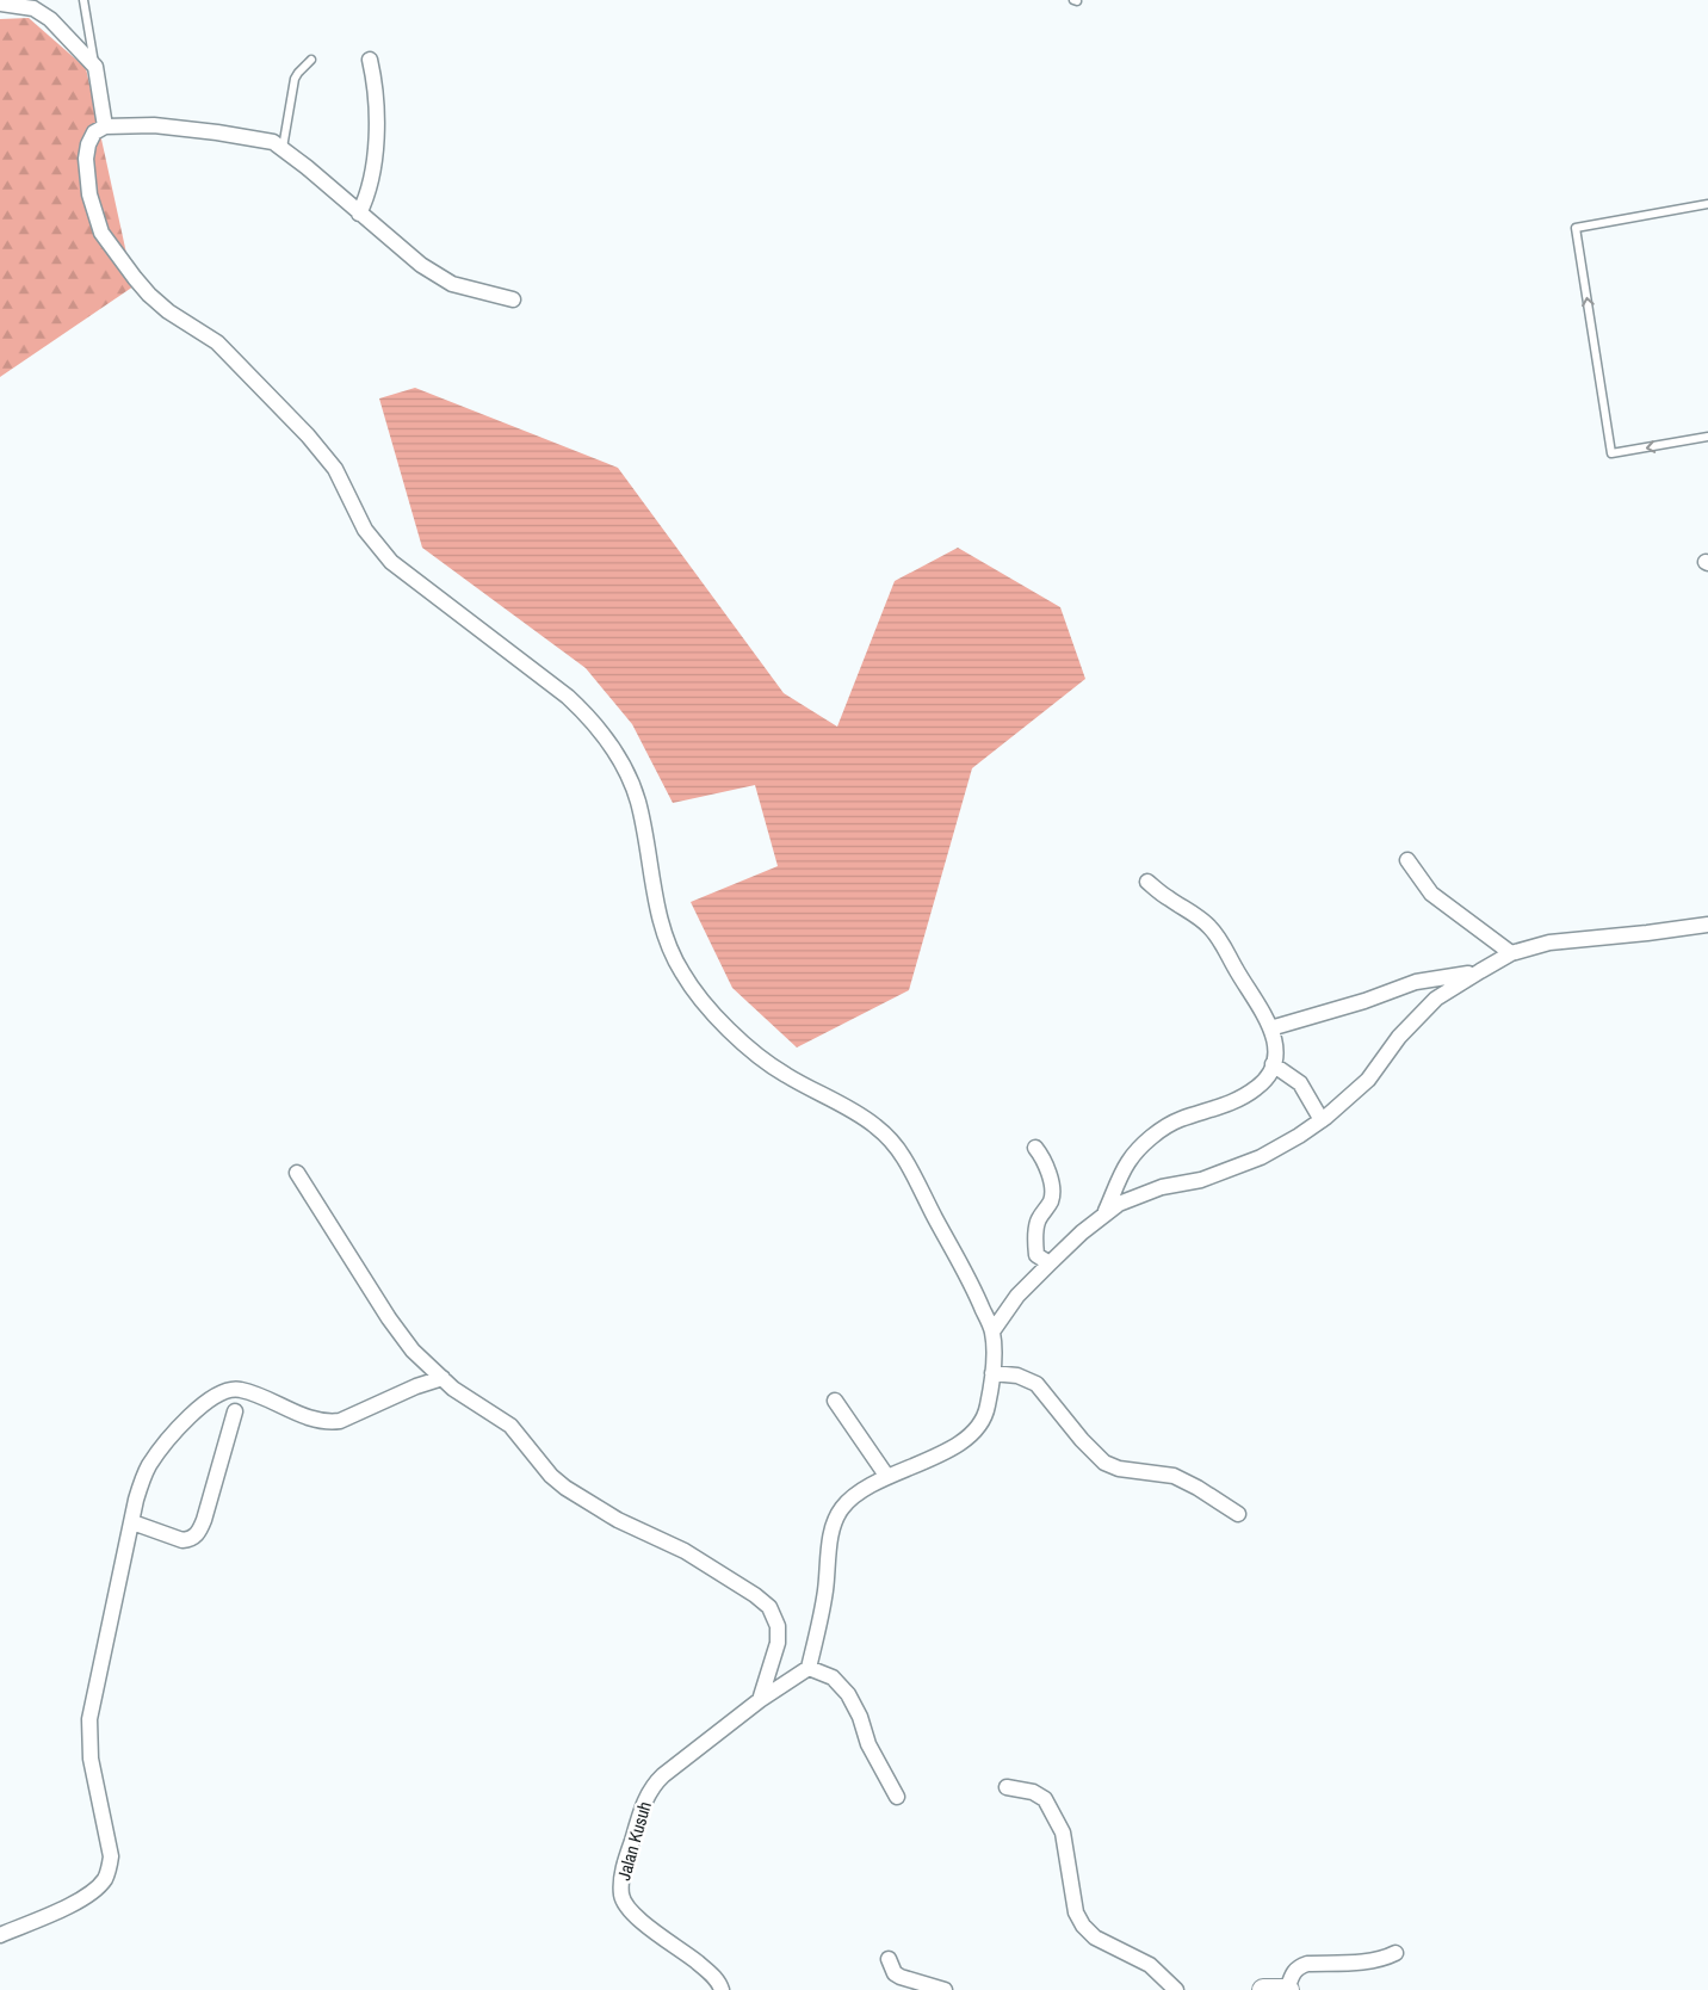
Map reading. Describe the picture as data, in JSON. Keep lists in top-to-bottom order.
{
  "streets": {
    "street": ["Jalan Kusuh"]
  }
}
